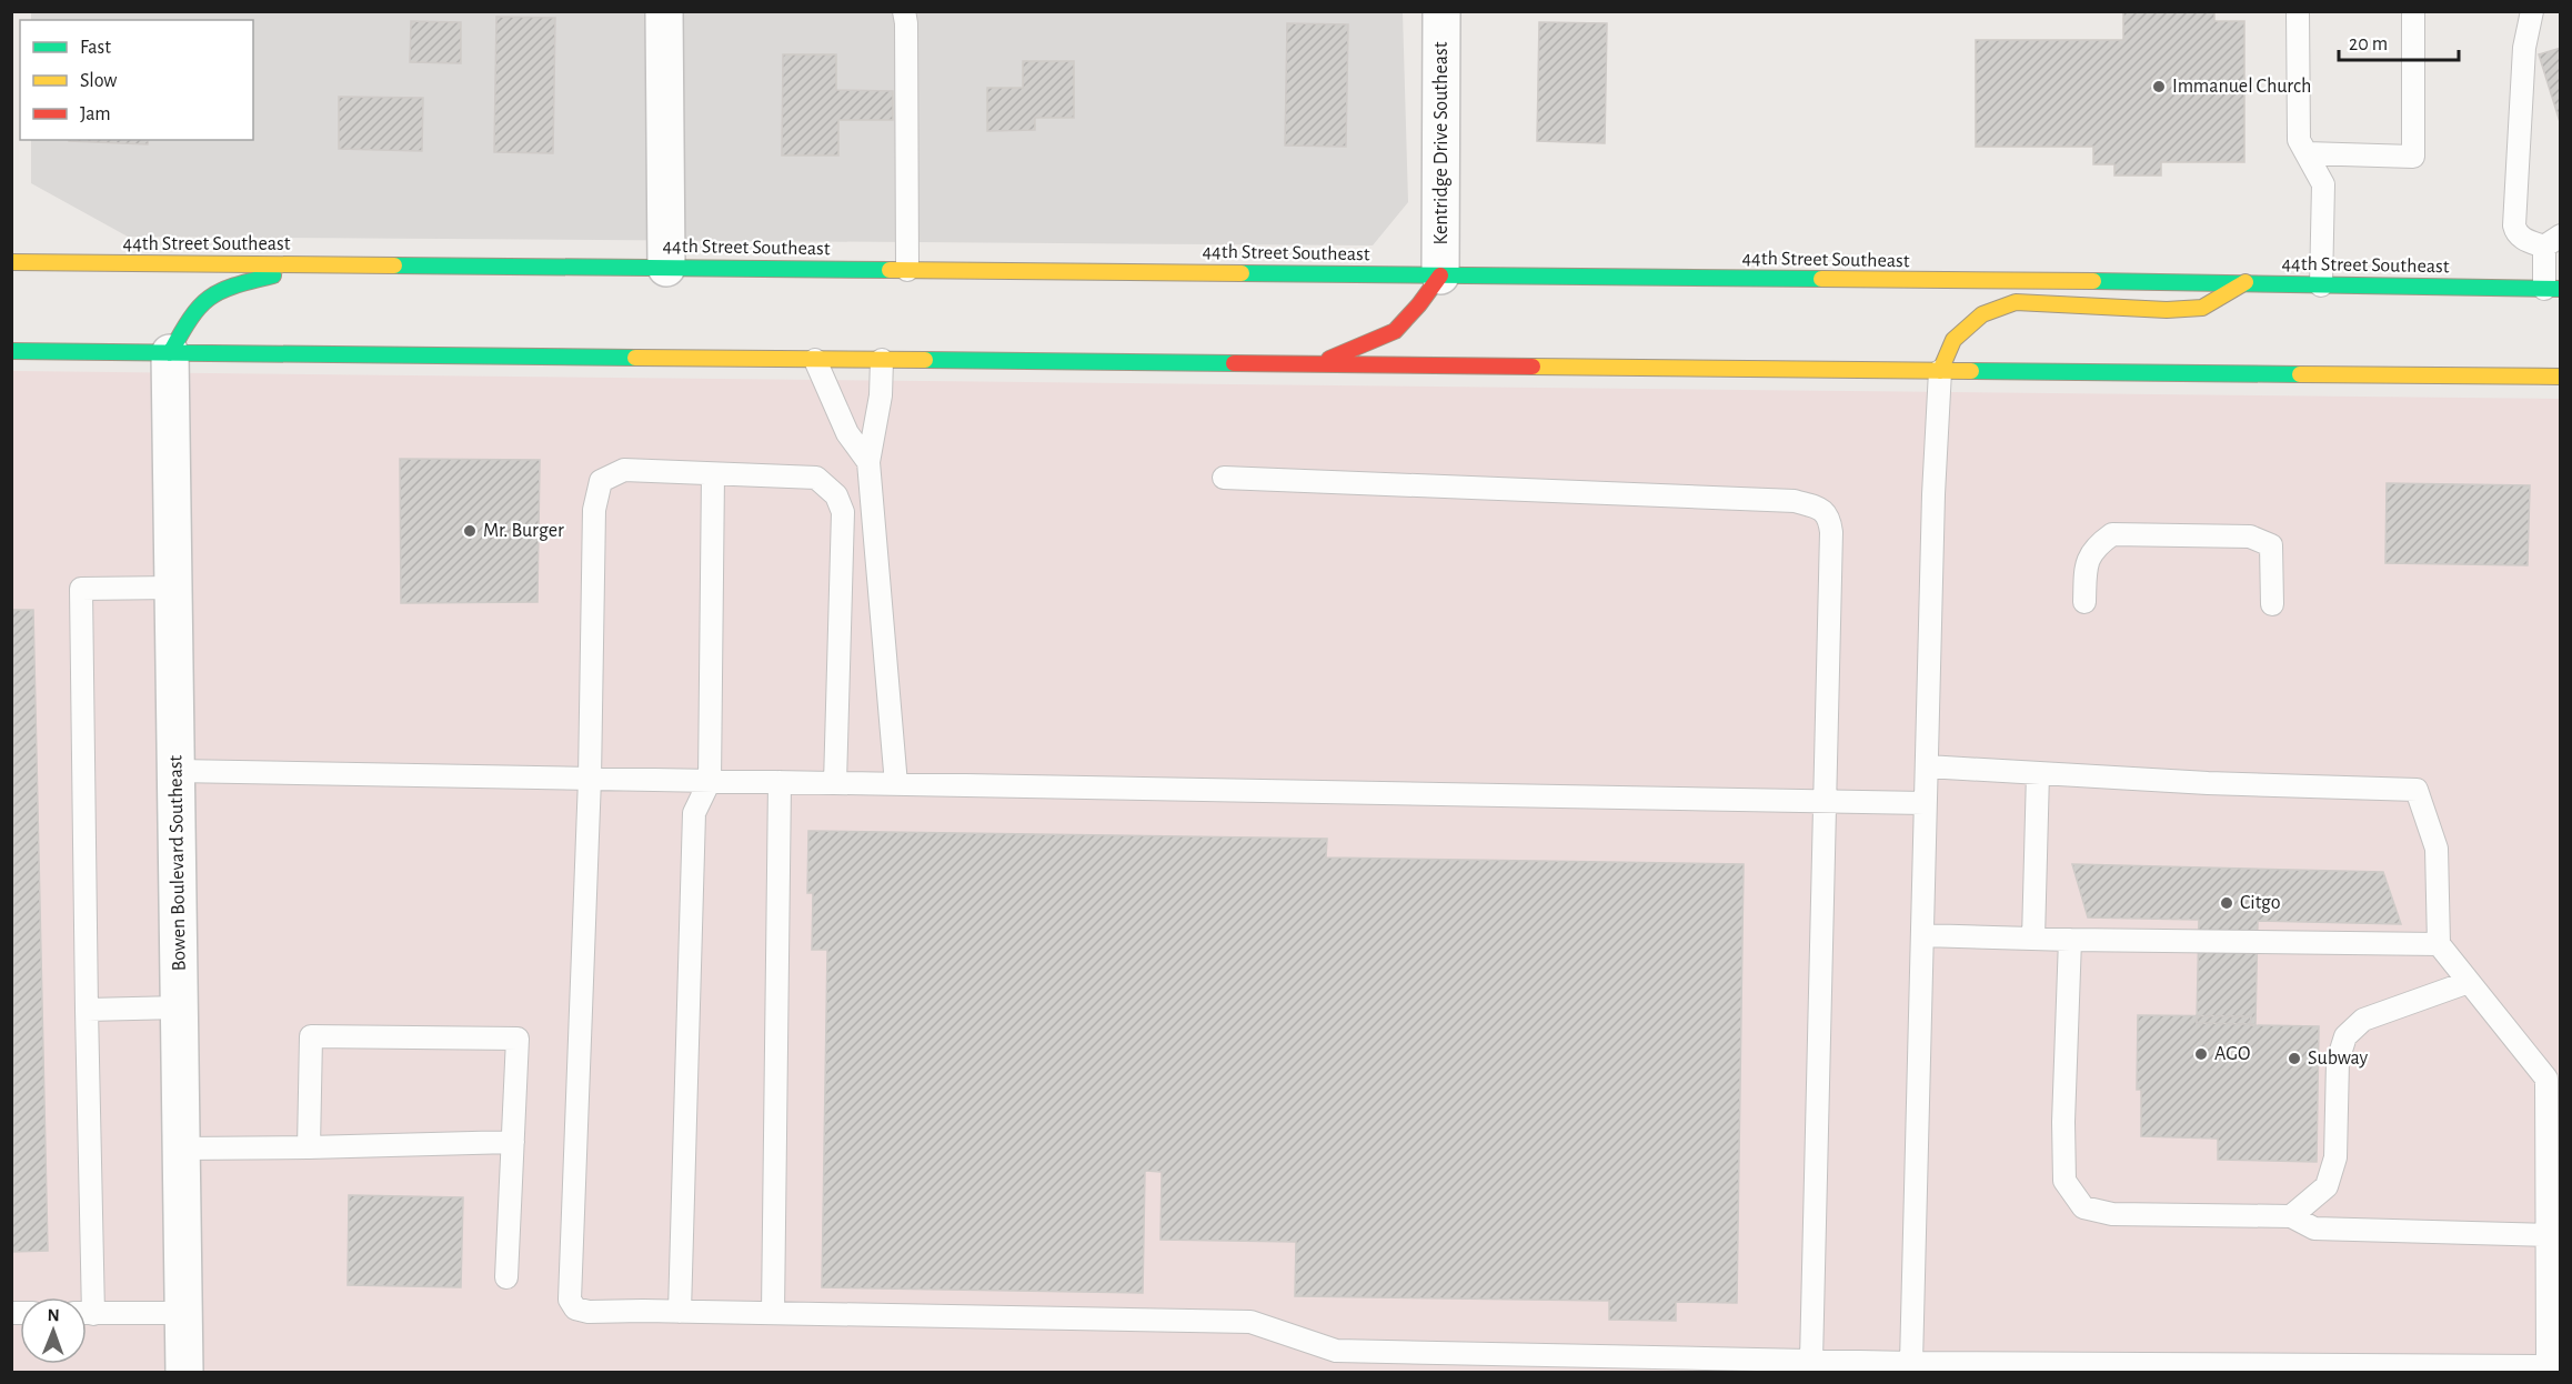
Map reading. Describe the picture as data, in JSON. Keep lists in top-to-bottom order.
{
  "streets": {
    "main road": ["44th Street Southeast"],
    "street": ["Kentridge Drive Southeast", "Bowen Boulevard Southeast"]
  },
  "crossings": [
    ["Kentridge Drive Southeast", "44th Street Southeast"]
  ],
  "places": [
    "Immanuel Church",
    "Mr. Burger",
    "Citgo",
    "AGO",
    "Subway"
  ],
  "legend": ["Fast", "Slow", "Jam"],
  "scale_bar": "20 m",
  "north": "top"
}
